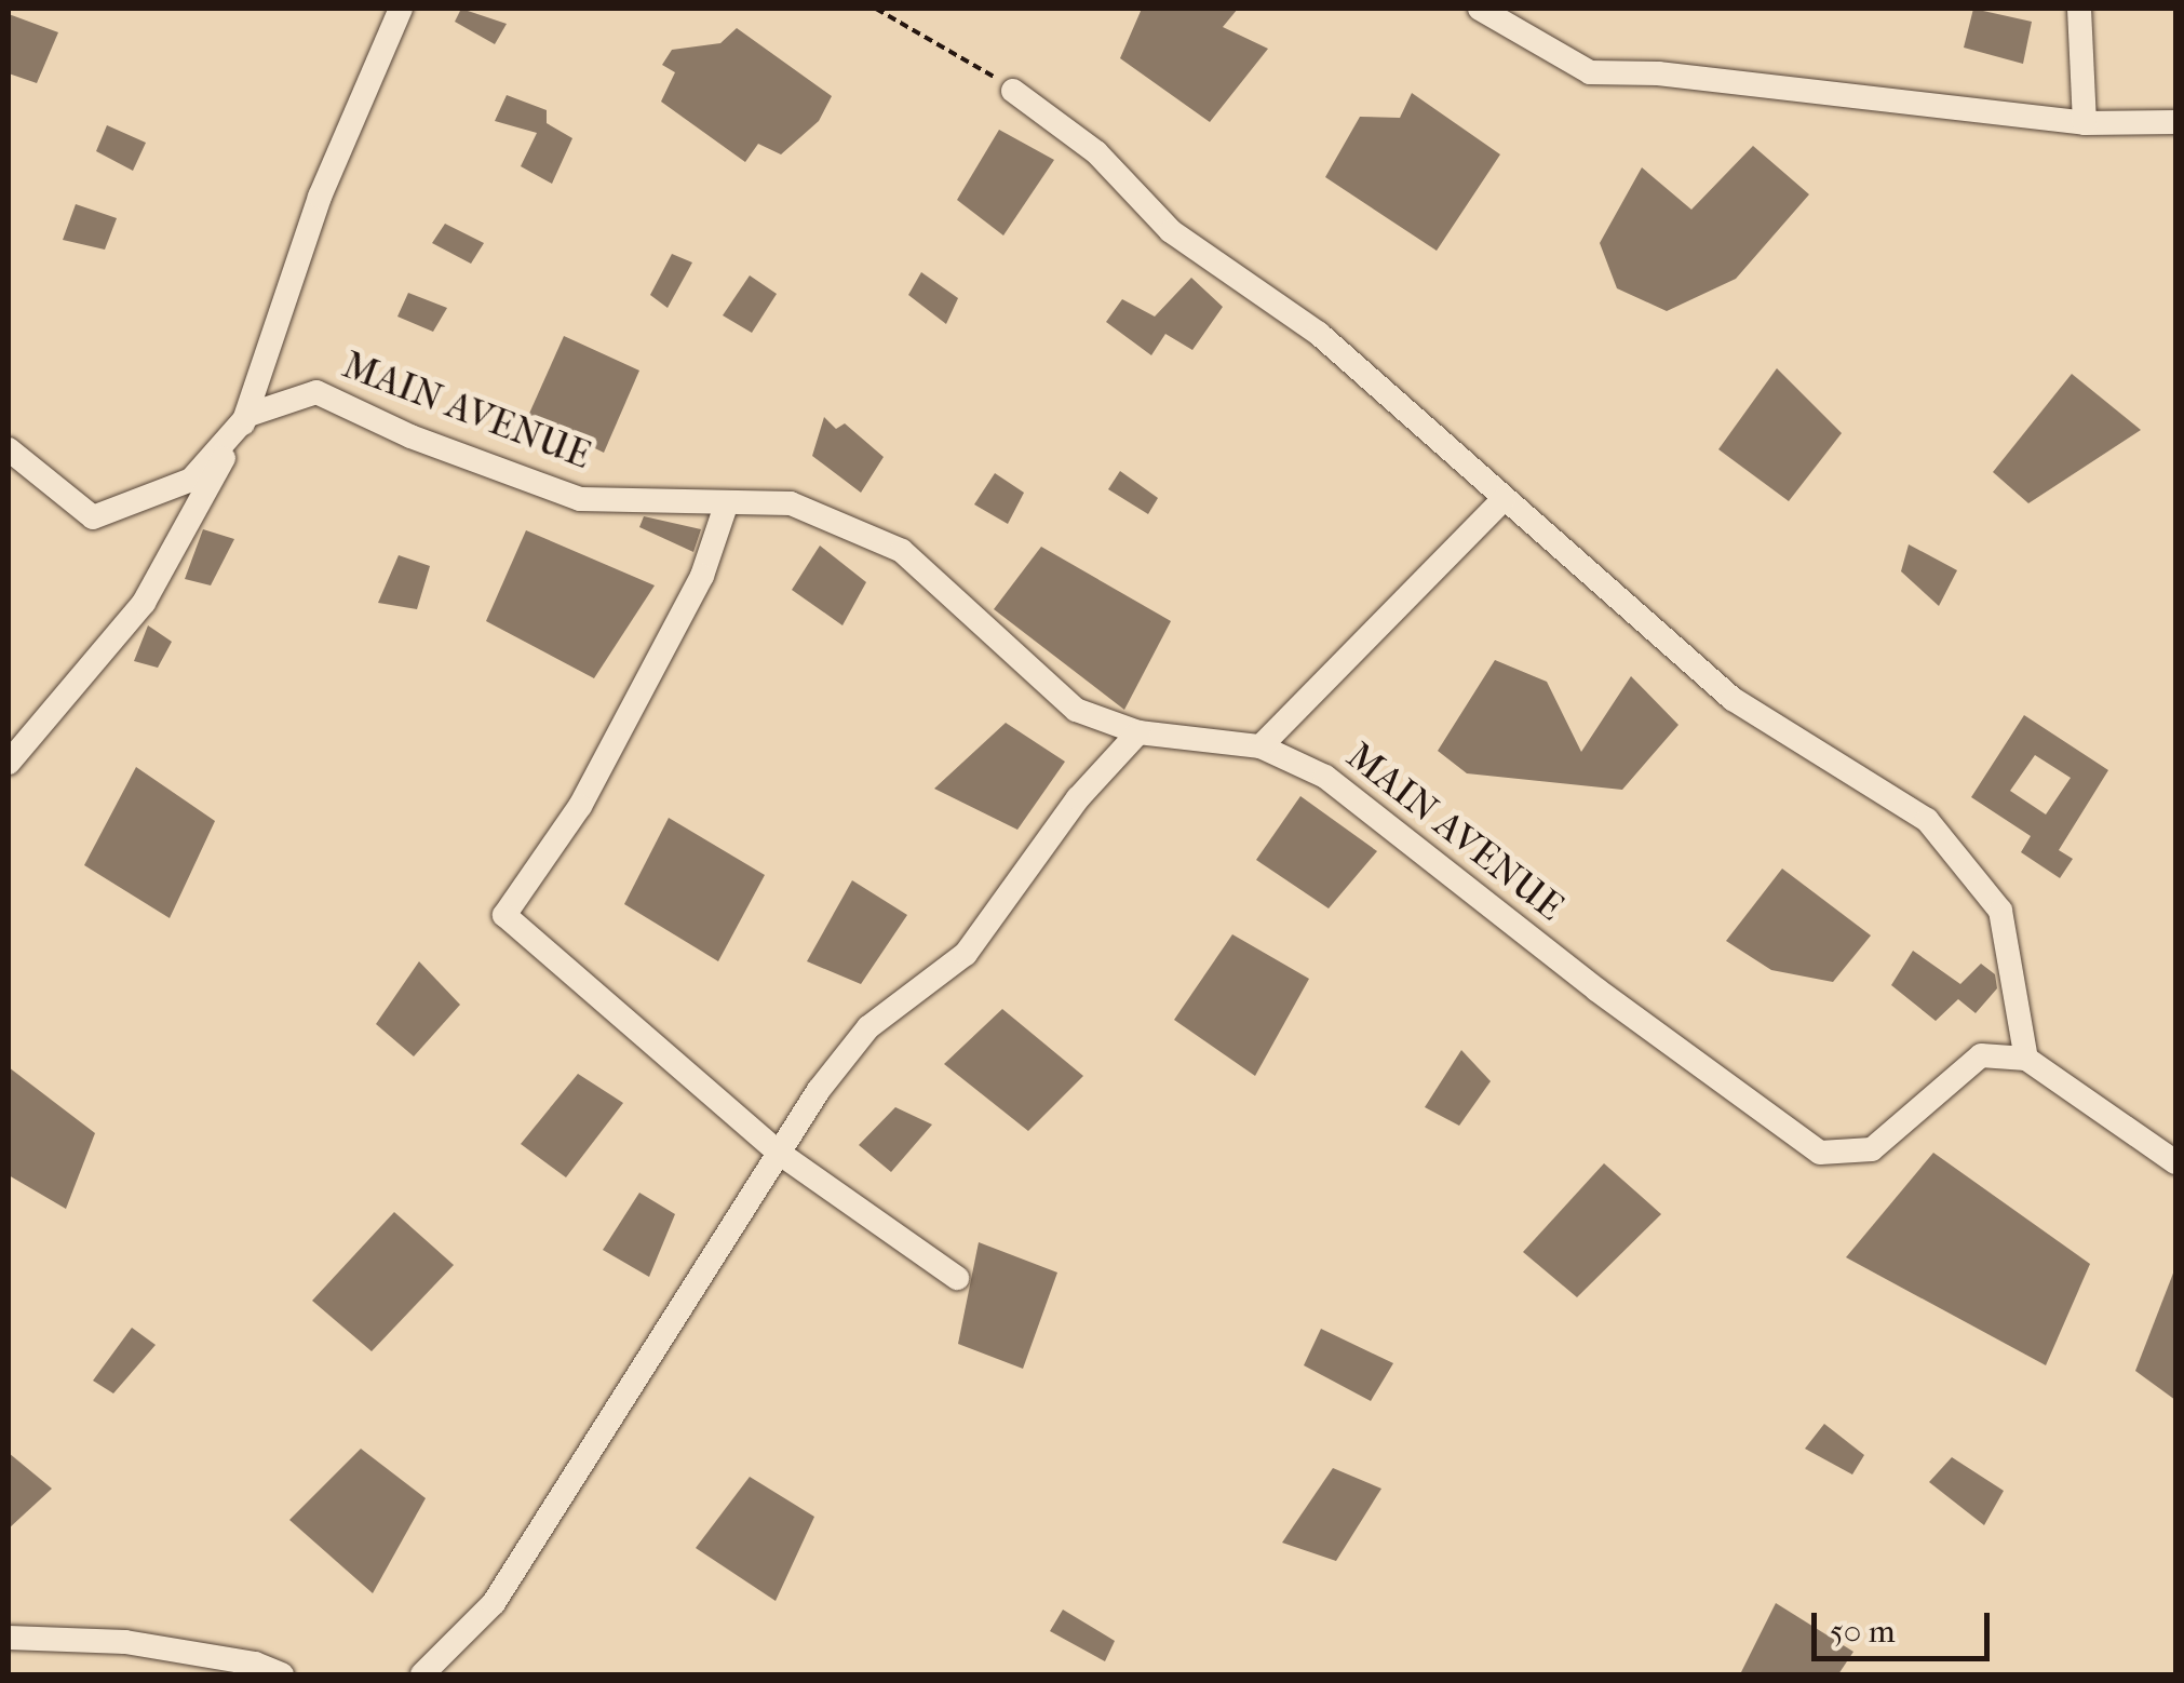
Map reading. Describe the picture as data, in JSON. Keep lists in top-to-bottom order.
{
  "streets": {
    "street": ["MAIN AVENUE"]
  },
  "scale_bar": "50 m"
}
